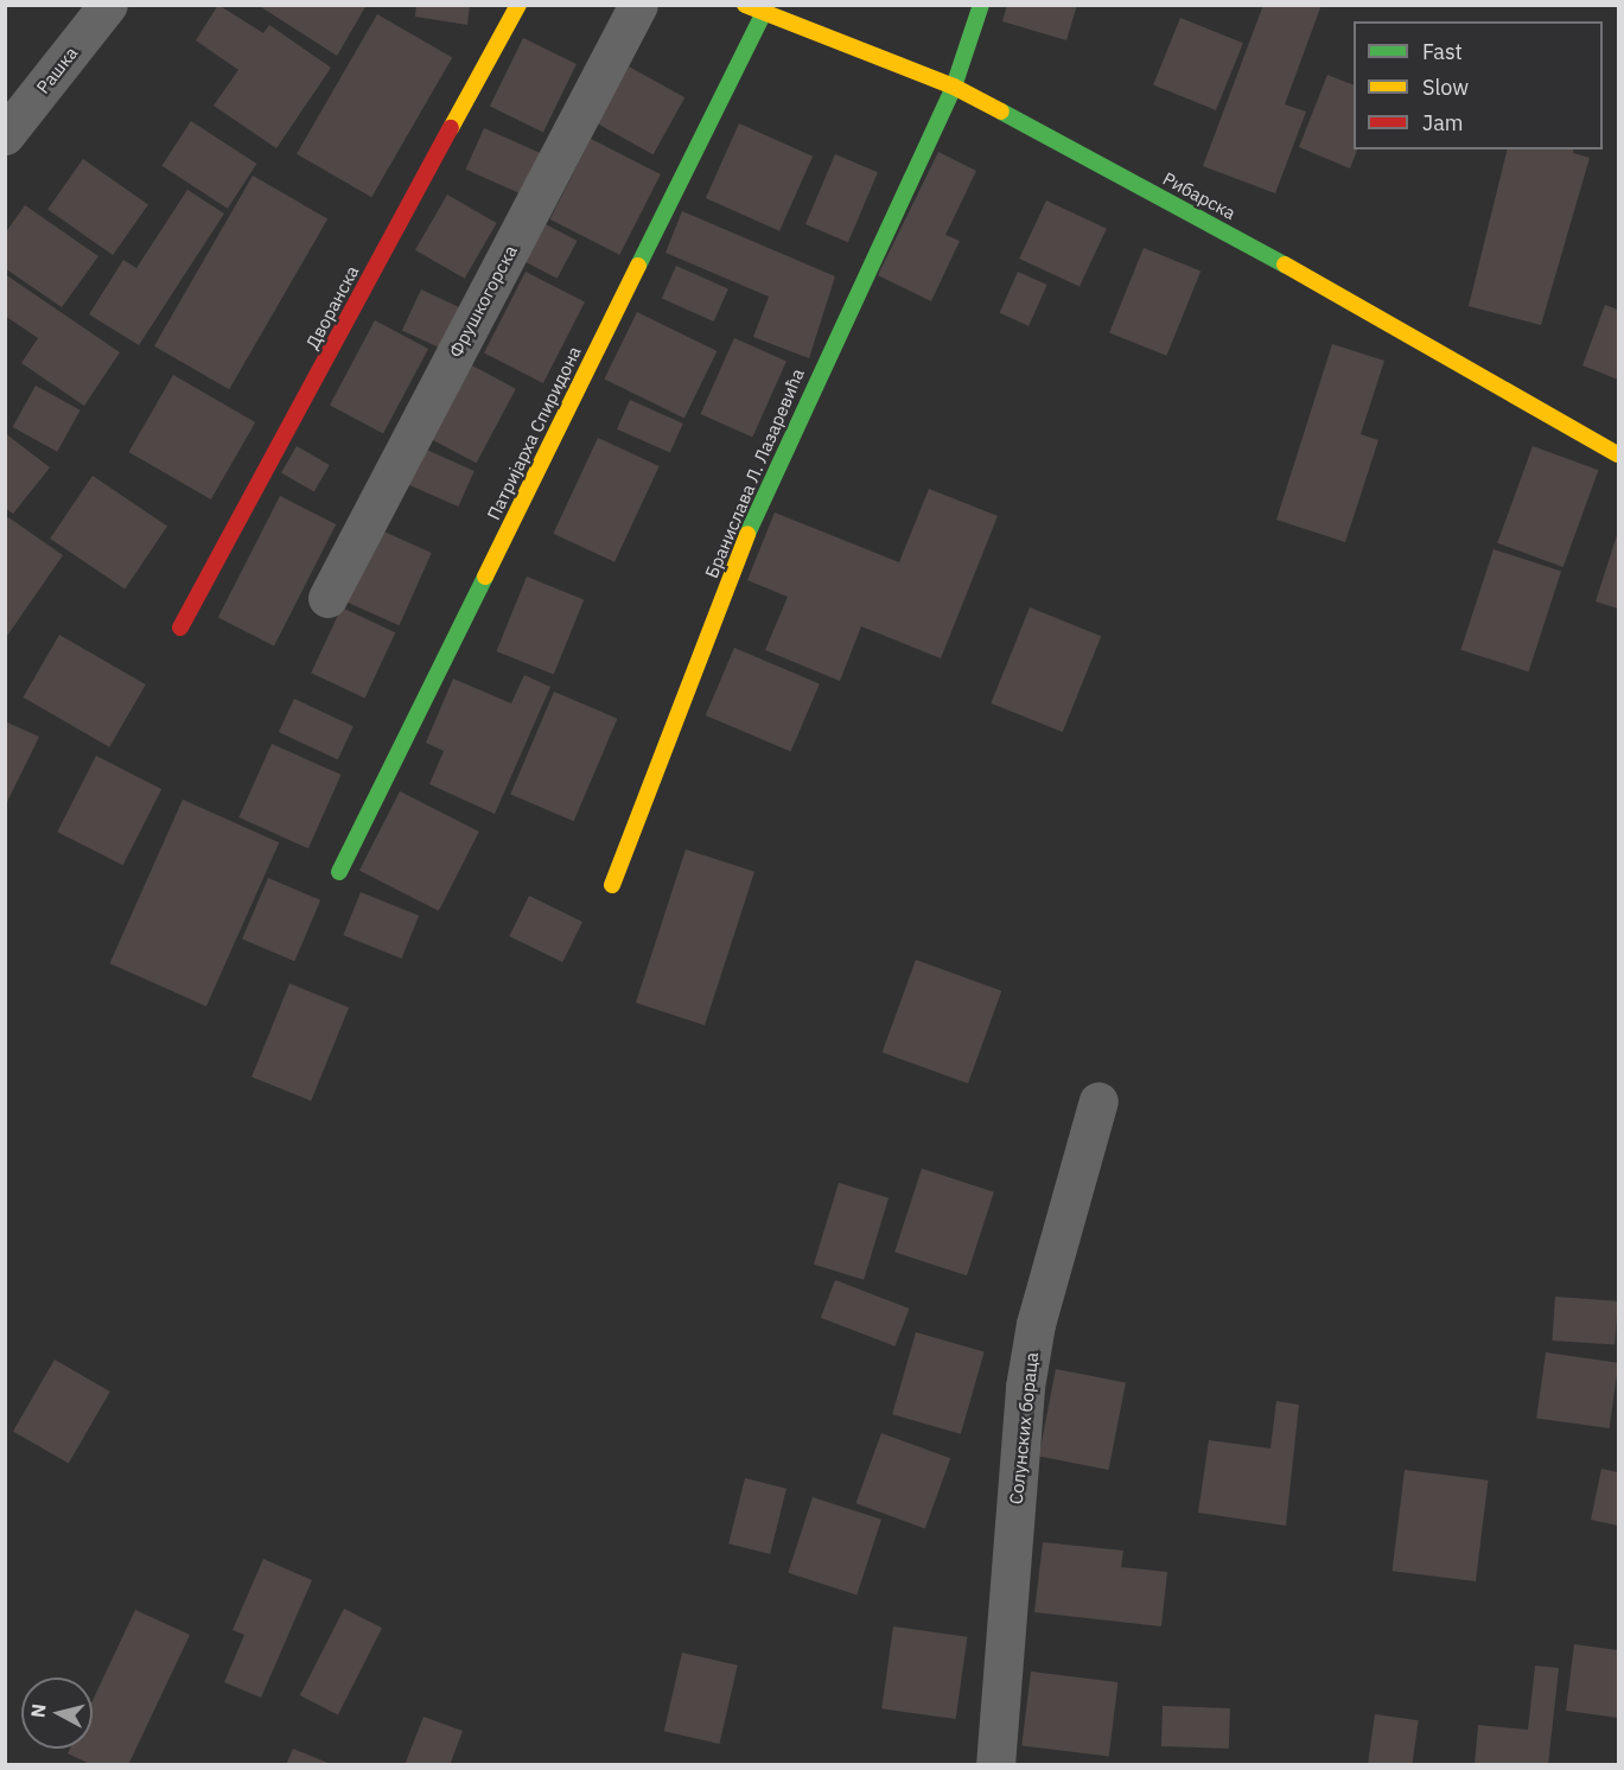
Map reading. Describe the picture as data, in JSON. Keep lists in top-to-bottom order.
{
  "streets": {
    "street": [
      "Рашка",
      "Рибарска",
      "Фрушкогорска",
      "Дворанска",
      "Патријарха Спиридона",
      "Бранислава Л. Лазаревића",
      "Солунских бораца"
    ]
  },
  "crossings": [
    ["Рибарска", "Патријарха Спиридона"],
    ["Рибарска", "Бранислава Л. Лазаревића"]
  ],
  "legend": ["Fast", "Slow", "Jam"],
  "north": "left"
}
